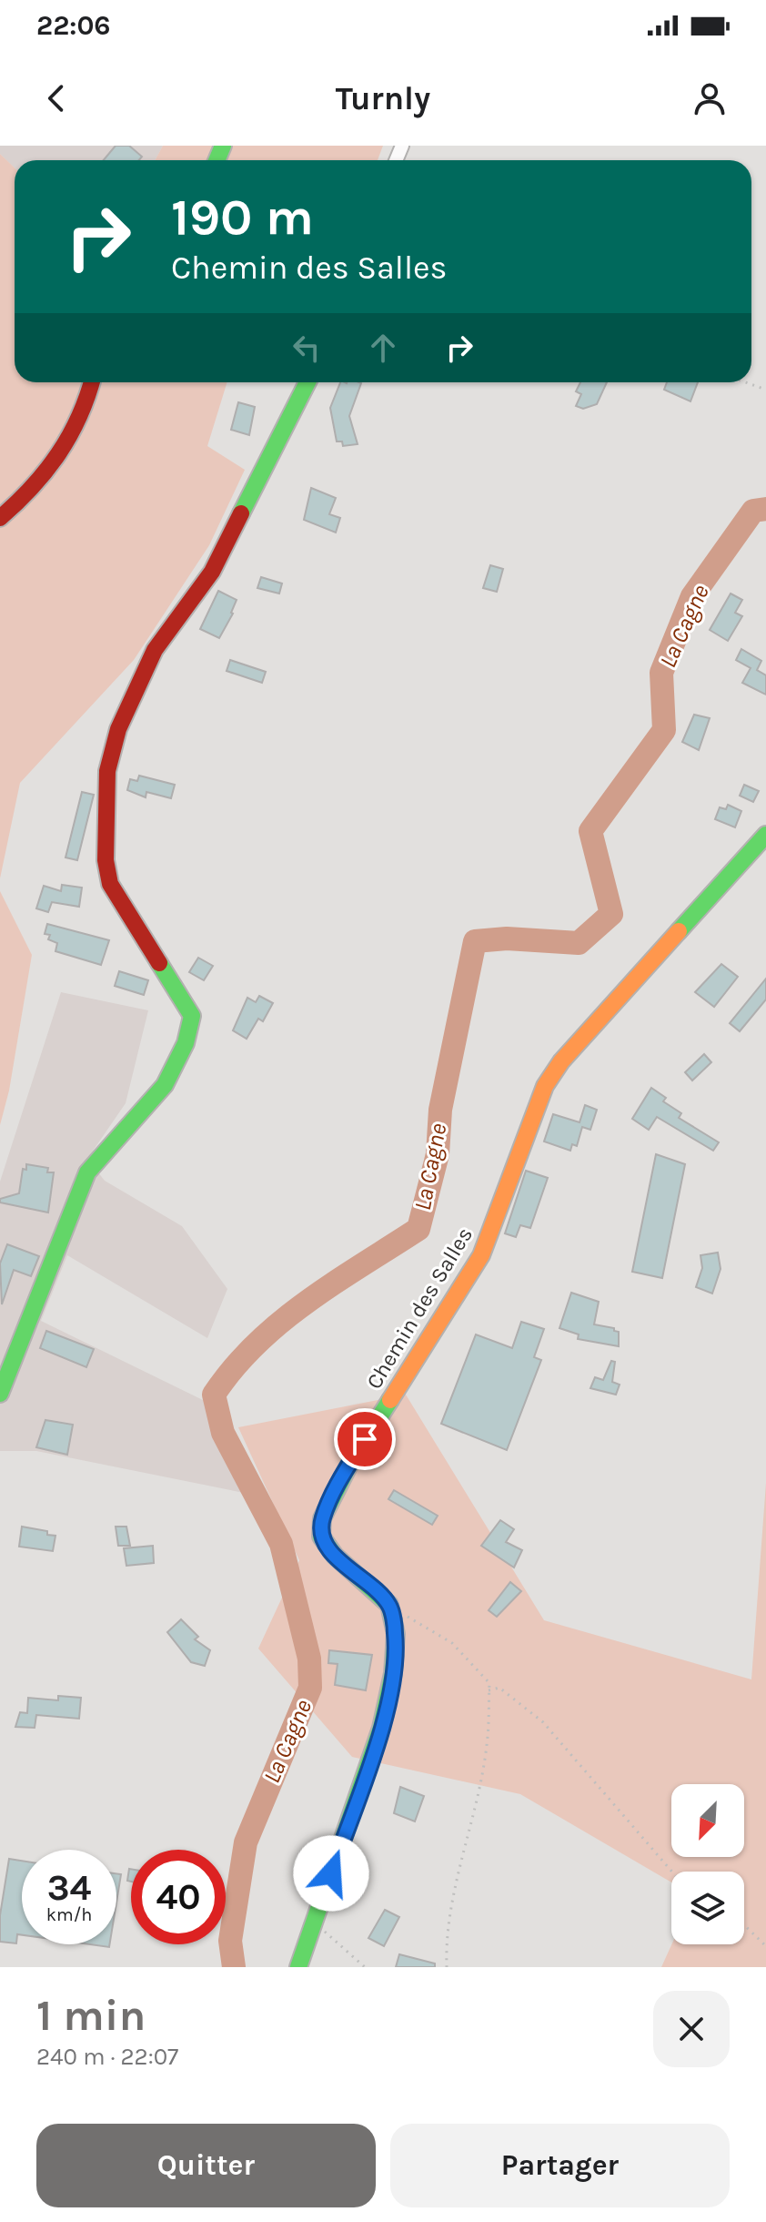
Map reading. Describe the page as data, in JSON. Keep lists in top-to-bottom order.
{
  "streets": {
    "street": ["Chemin des Salles"]
  },
  "water": ["La Cagne"],
  "north": "bottom left",
  "page": {
    "status": "22:06",
    "header": "Turnly",
    "turn": ["190 m", "Chemin des Salles"],
    "speed": "34 km/h",
    "limit": "40",
    "heading": ["1 min", "240 m · 22:07"],
    "buttons": ["Quitter", "Partager"]
  }
}
